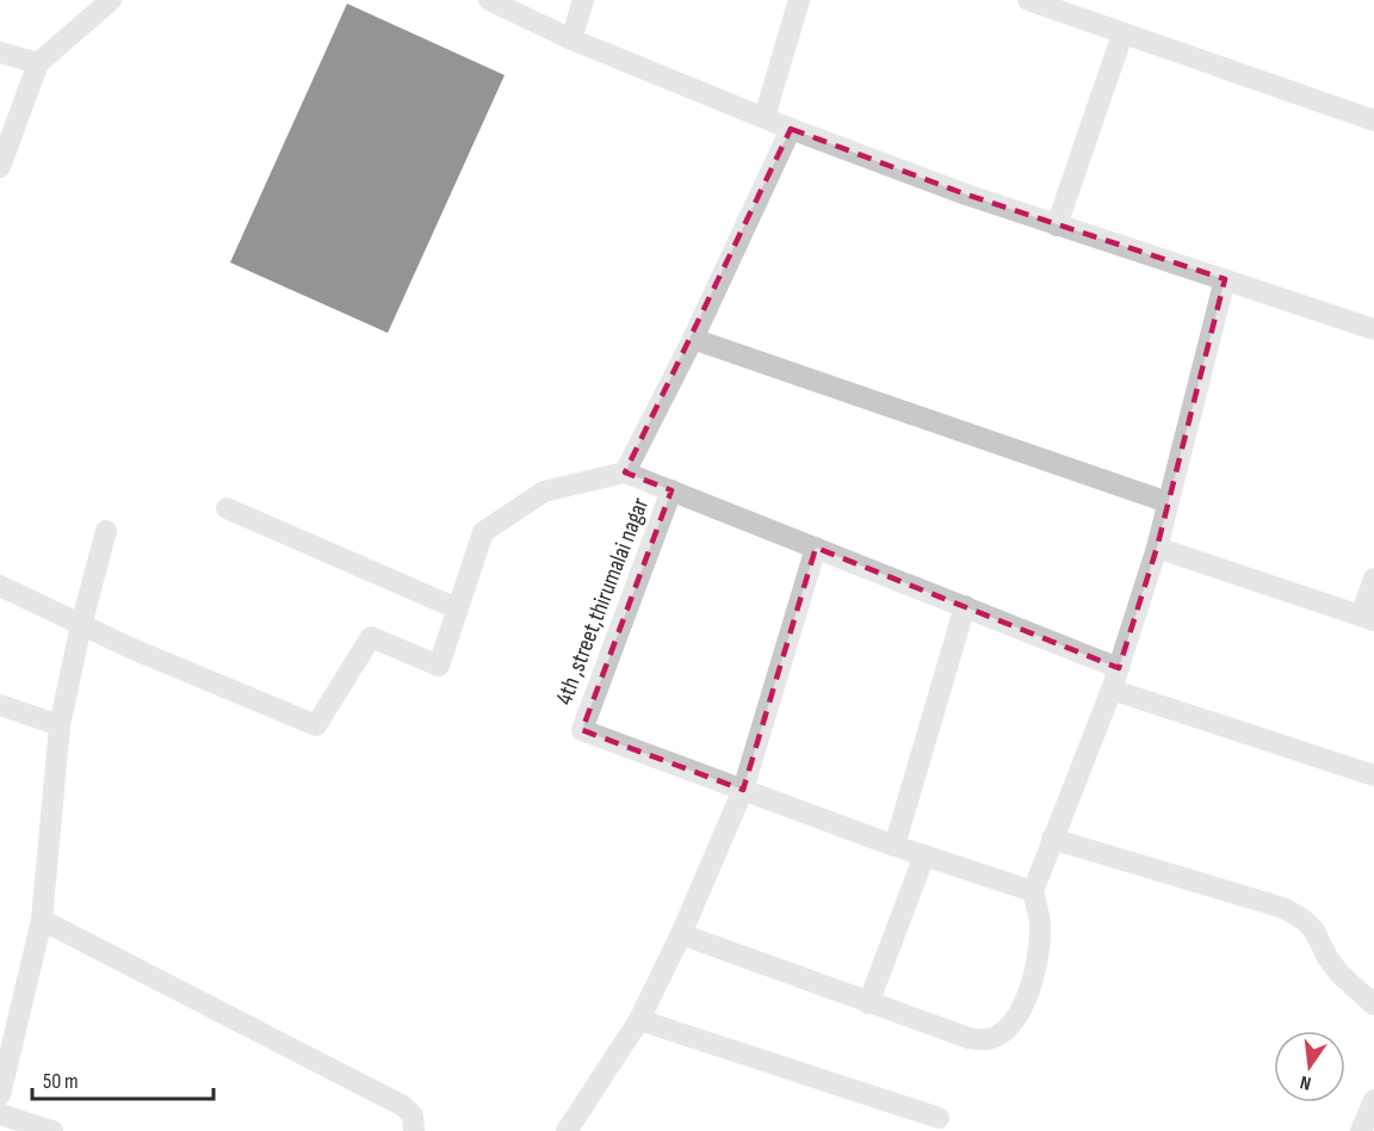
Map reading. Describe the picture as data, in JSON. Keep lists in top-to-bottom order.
{
  "streets": {
    "street": ["4th ,street,thirumalai nagar"]
  },
  "scale_bar": "50 m",
  "north": "bottom"
}
